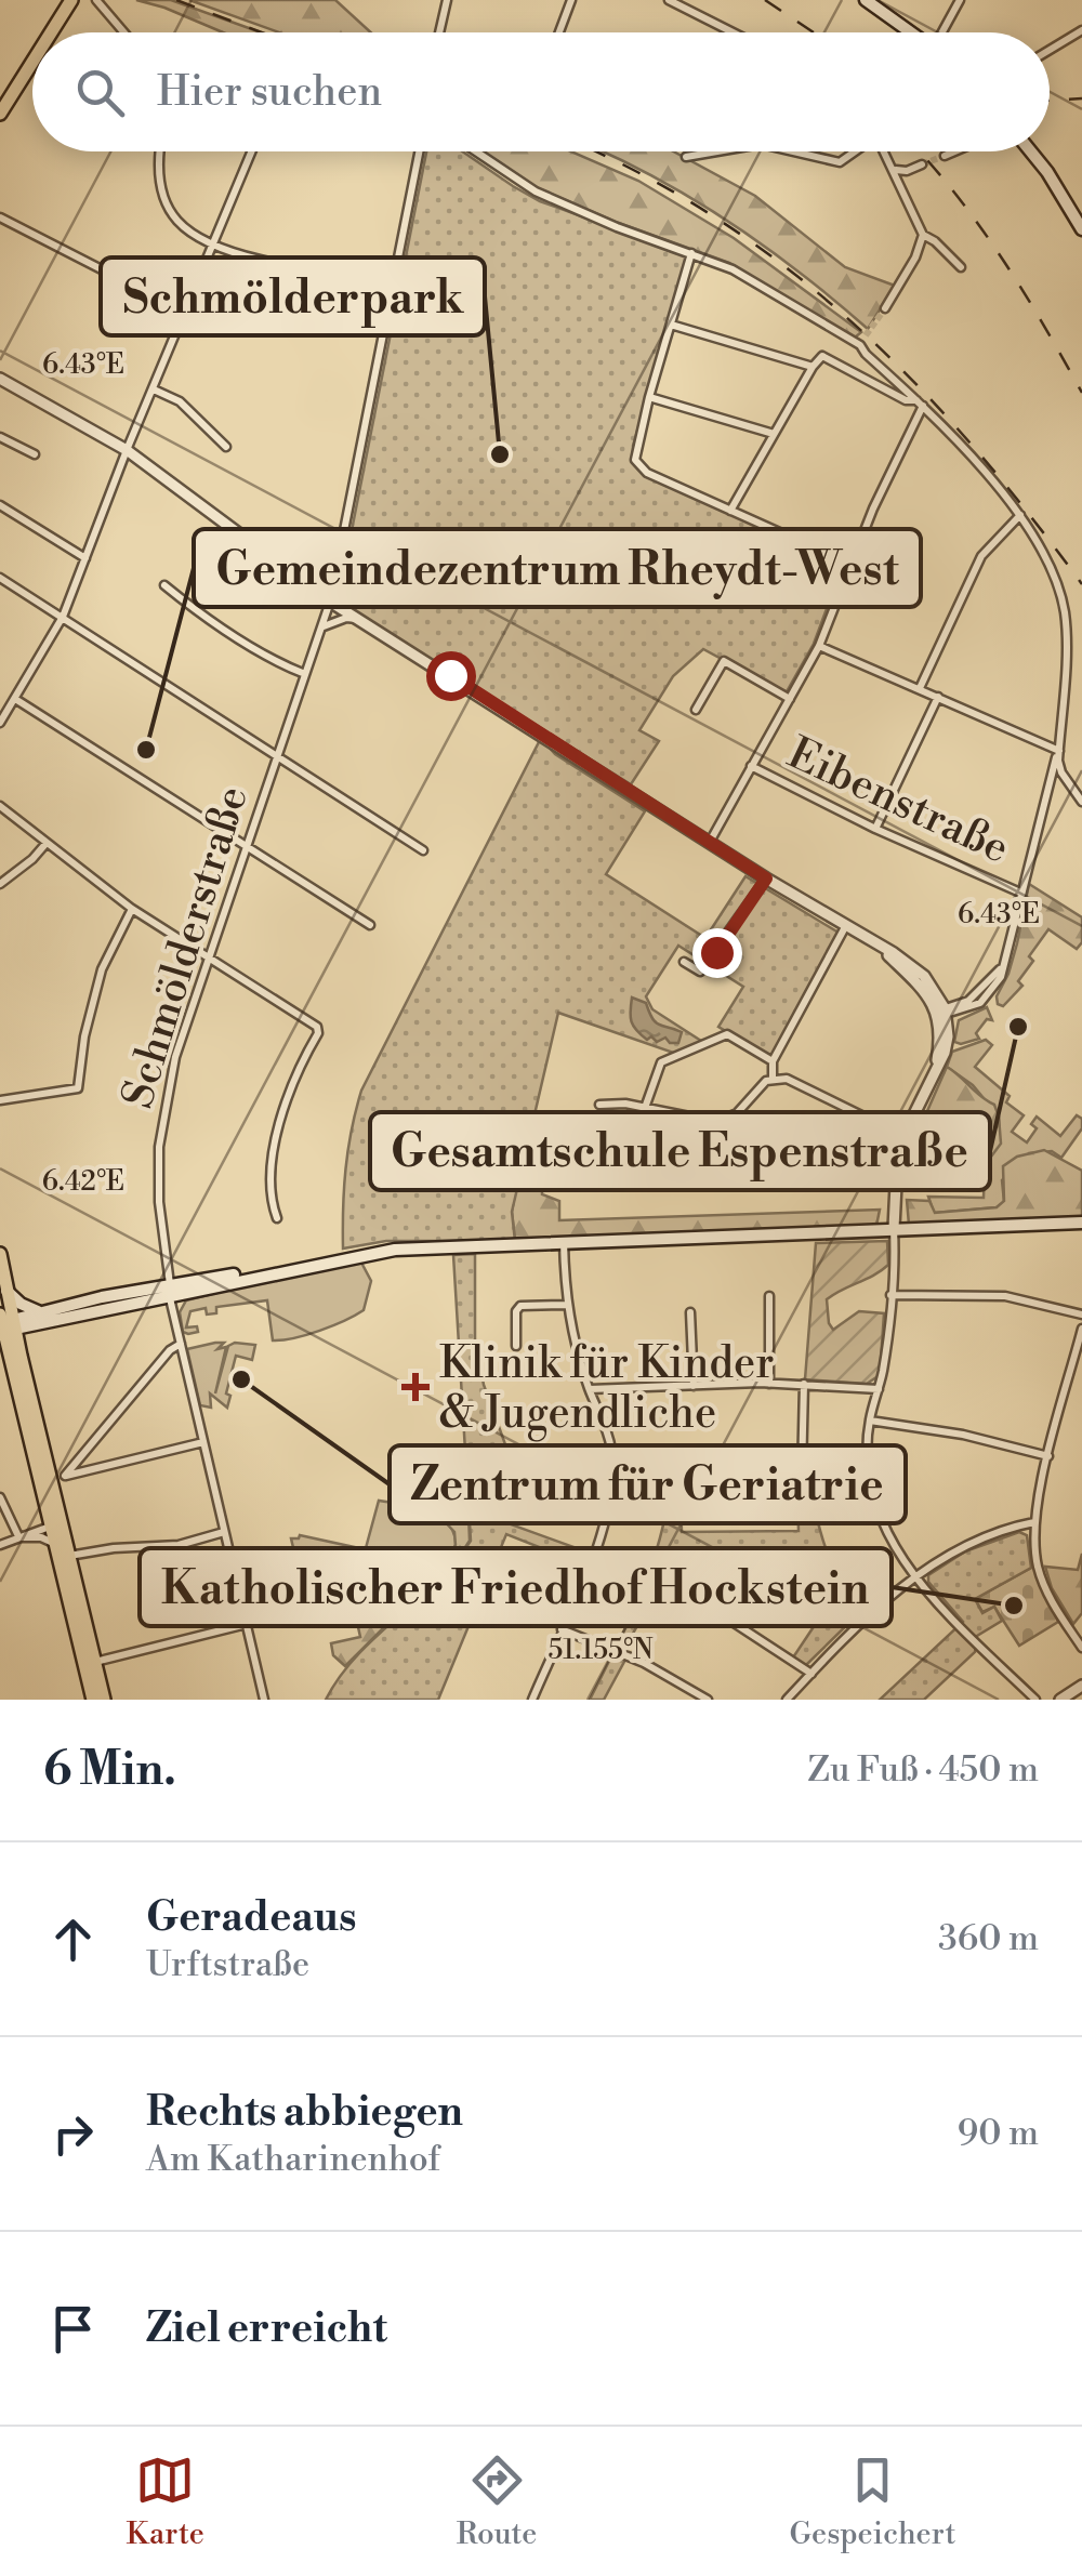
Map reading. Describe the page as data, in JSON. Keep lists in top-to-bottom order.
{
  "streets": {
    "street": ["Eibenstraße", "Schmölderstraße"]
  },
  "places": {
    "other": [
      "Schmölderpark",
      "Gemeindezentrum Rheydt-West",
      "Gesamtschule Espenstraße",
      "Zentrum für Geriatrie",
      "Katholischer Friedhof Hockstein"
    ],
    "health": ["Klinik für Kinder & Jugendliche"]
  },
  "page": {
    "search": "Hier suchen",
    "heading": ["6 Min.", "Zu Fuß · 450 m"],
    "list": [
      ["Geradeaus", "Urftstraße", "360 m"],
      ["Rechts abbiegen", "Am Katharinenhof", "90 m"],
      "Ziel erreicht"
    ],
    "nav": ["Karte", "Route", "Gespeichert"]
  },
  "coordinates": ["6.43°E", "6.42°E", "51.155°N"]
}
